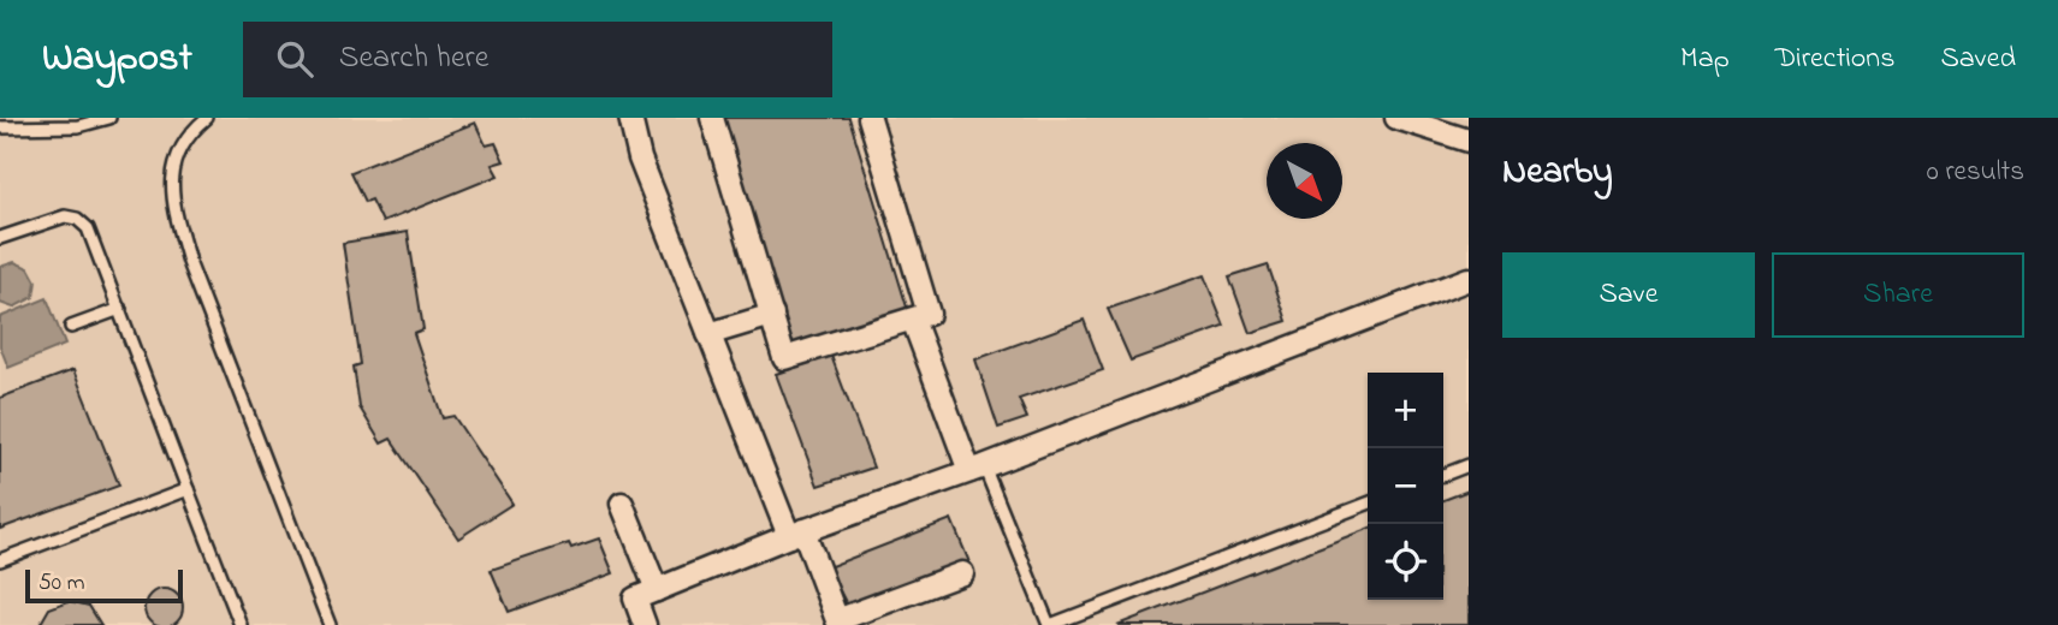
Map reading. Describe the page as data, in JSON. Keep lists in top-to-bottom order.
{
  "scale_bar": "50 m",
  "north": "bottom right",
  "page": {
    "header": "Waypost",
    "search": "Search here",
    "nav": ["Map", "Directions", "Saved"],
    "heading": ["Nearby", "0 results"],
    "buttons": ["Save", "Share"],
    "map_buttons": ["+", "−"],
    "scale": "50 m"
  }
}
